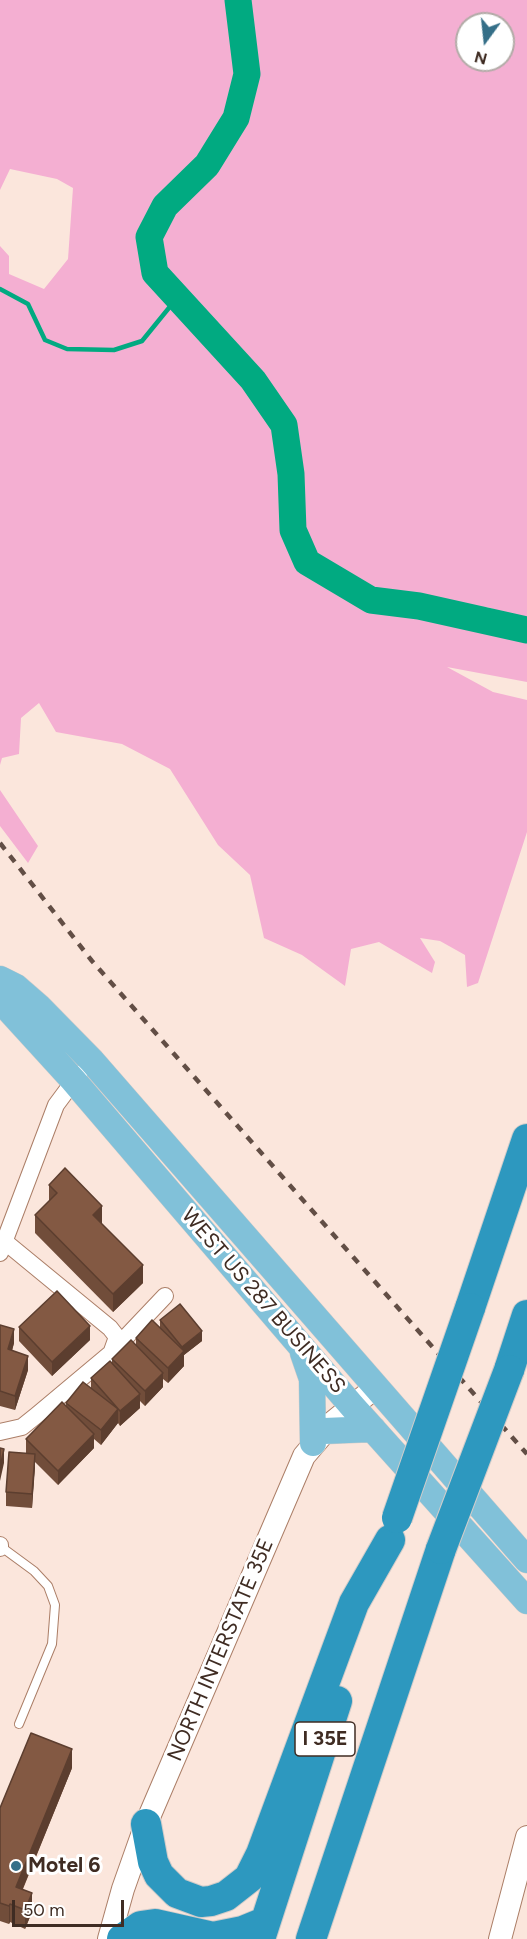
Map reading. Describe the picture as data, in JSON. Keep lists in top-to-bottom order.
{
  "streets": {
    "highway": ["I 35E"],
    "main road": ["WEST US 287 BUSINESS", "NORTH INTERSTATE 35E"]
  },
  "crossings": [
    ["WEST US 287 BUSINESS", "NORTH INTERSTATE 35E"]
  ],
  "places": ["Motel 6"],
  "scale_bar": "50 m",
  "north": "bottom"
}
